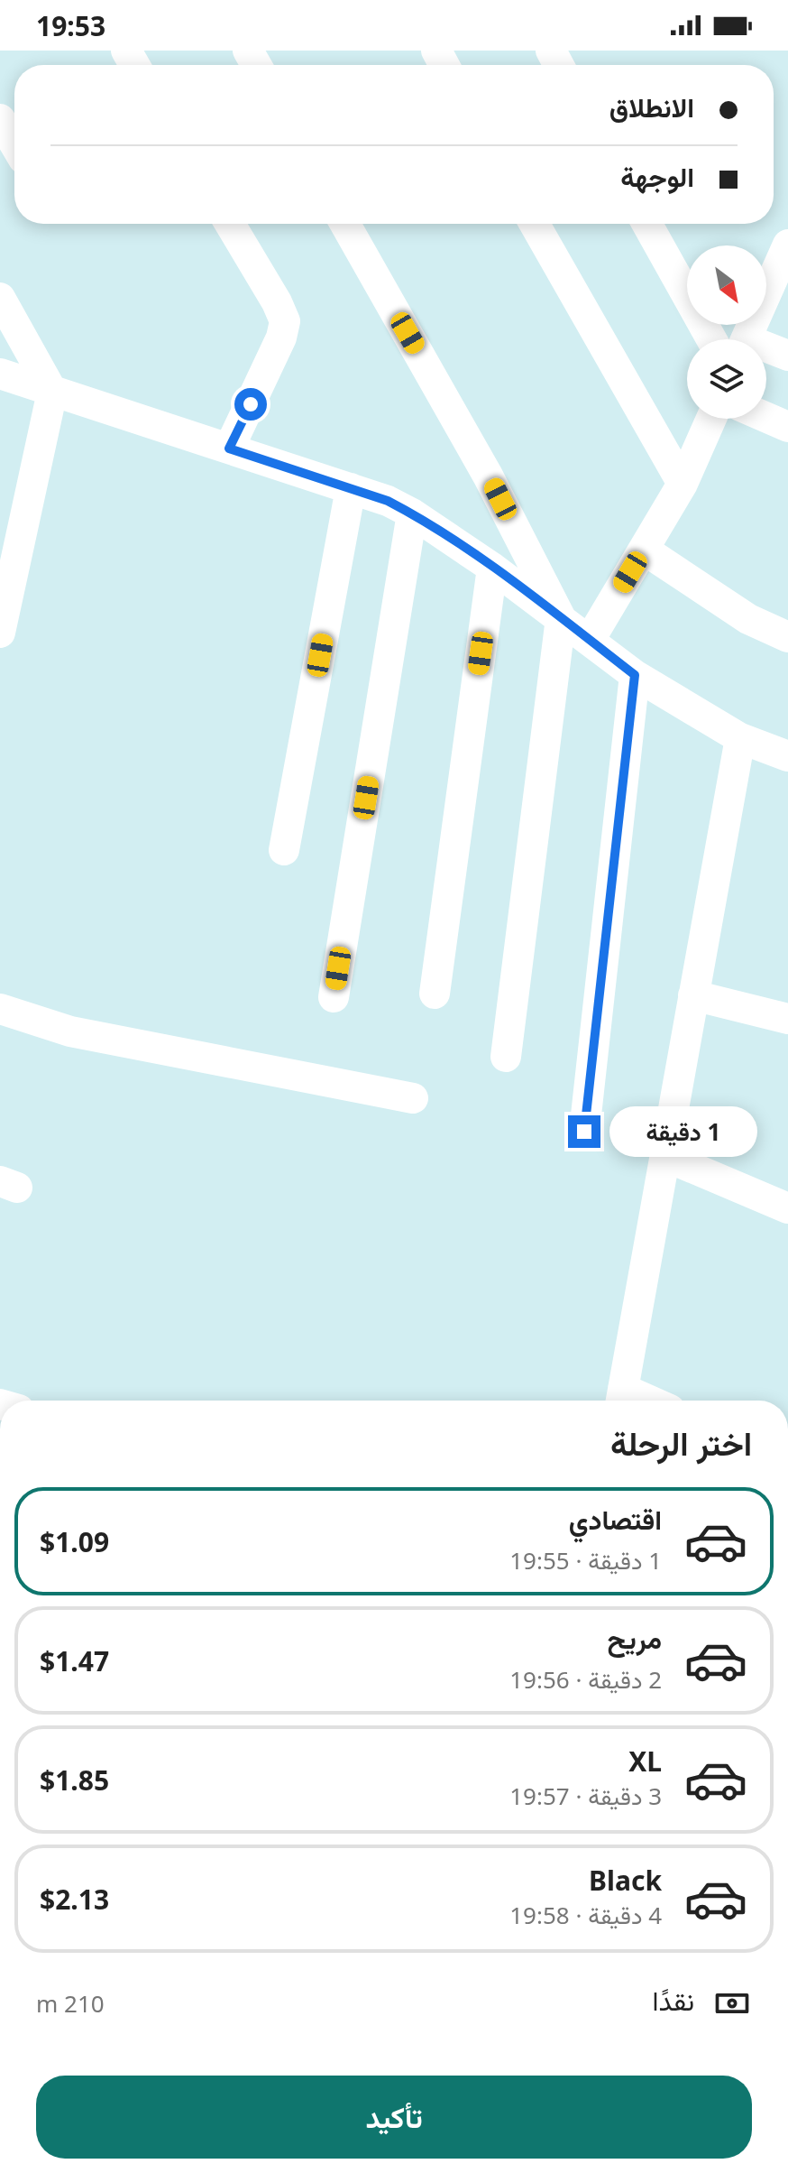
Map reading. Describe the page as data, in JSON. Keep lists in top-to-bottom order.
{
  "north": "bottom right",
  "page": {
    "status": "19:53",
    "banner": ["الانطلاق", "الوجهة"],
    "bubble": "1 دقيقة",
    "heading": "اختر الرحلة",
    "list": [
      {
        "name": "اقتصادي",
        "note": "1 دقيقة · 19:55",
        "value": "$1.09"
      },
      {
        "name": "مريح",
        "note": "2 دقيقة · 19:56",
        "value": "$1.47"
      },
      {
        "name": "XL",
        "note": "3 دقيقة · 19:57",
        "value": "$1.85"
      },
      {
        "name": "Black",
        "note": "4 دقيقة · 19:58",
        "value": "$2.13"
      }
    ],
    "pay": ["نقدًا", "210 m"],
    "buttons": "تأكيد"
  }
}
